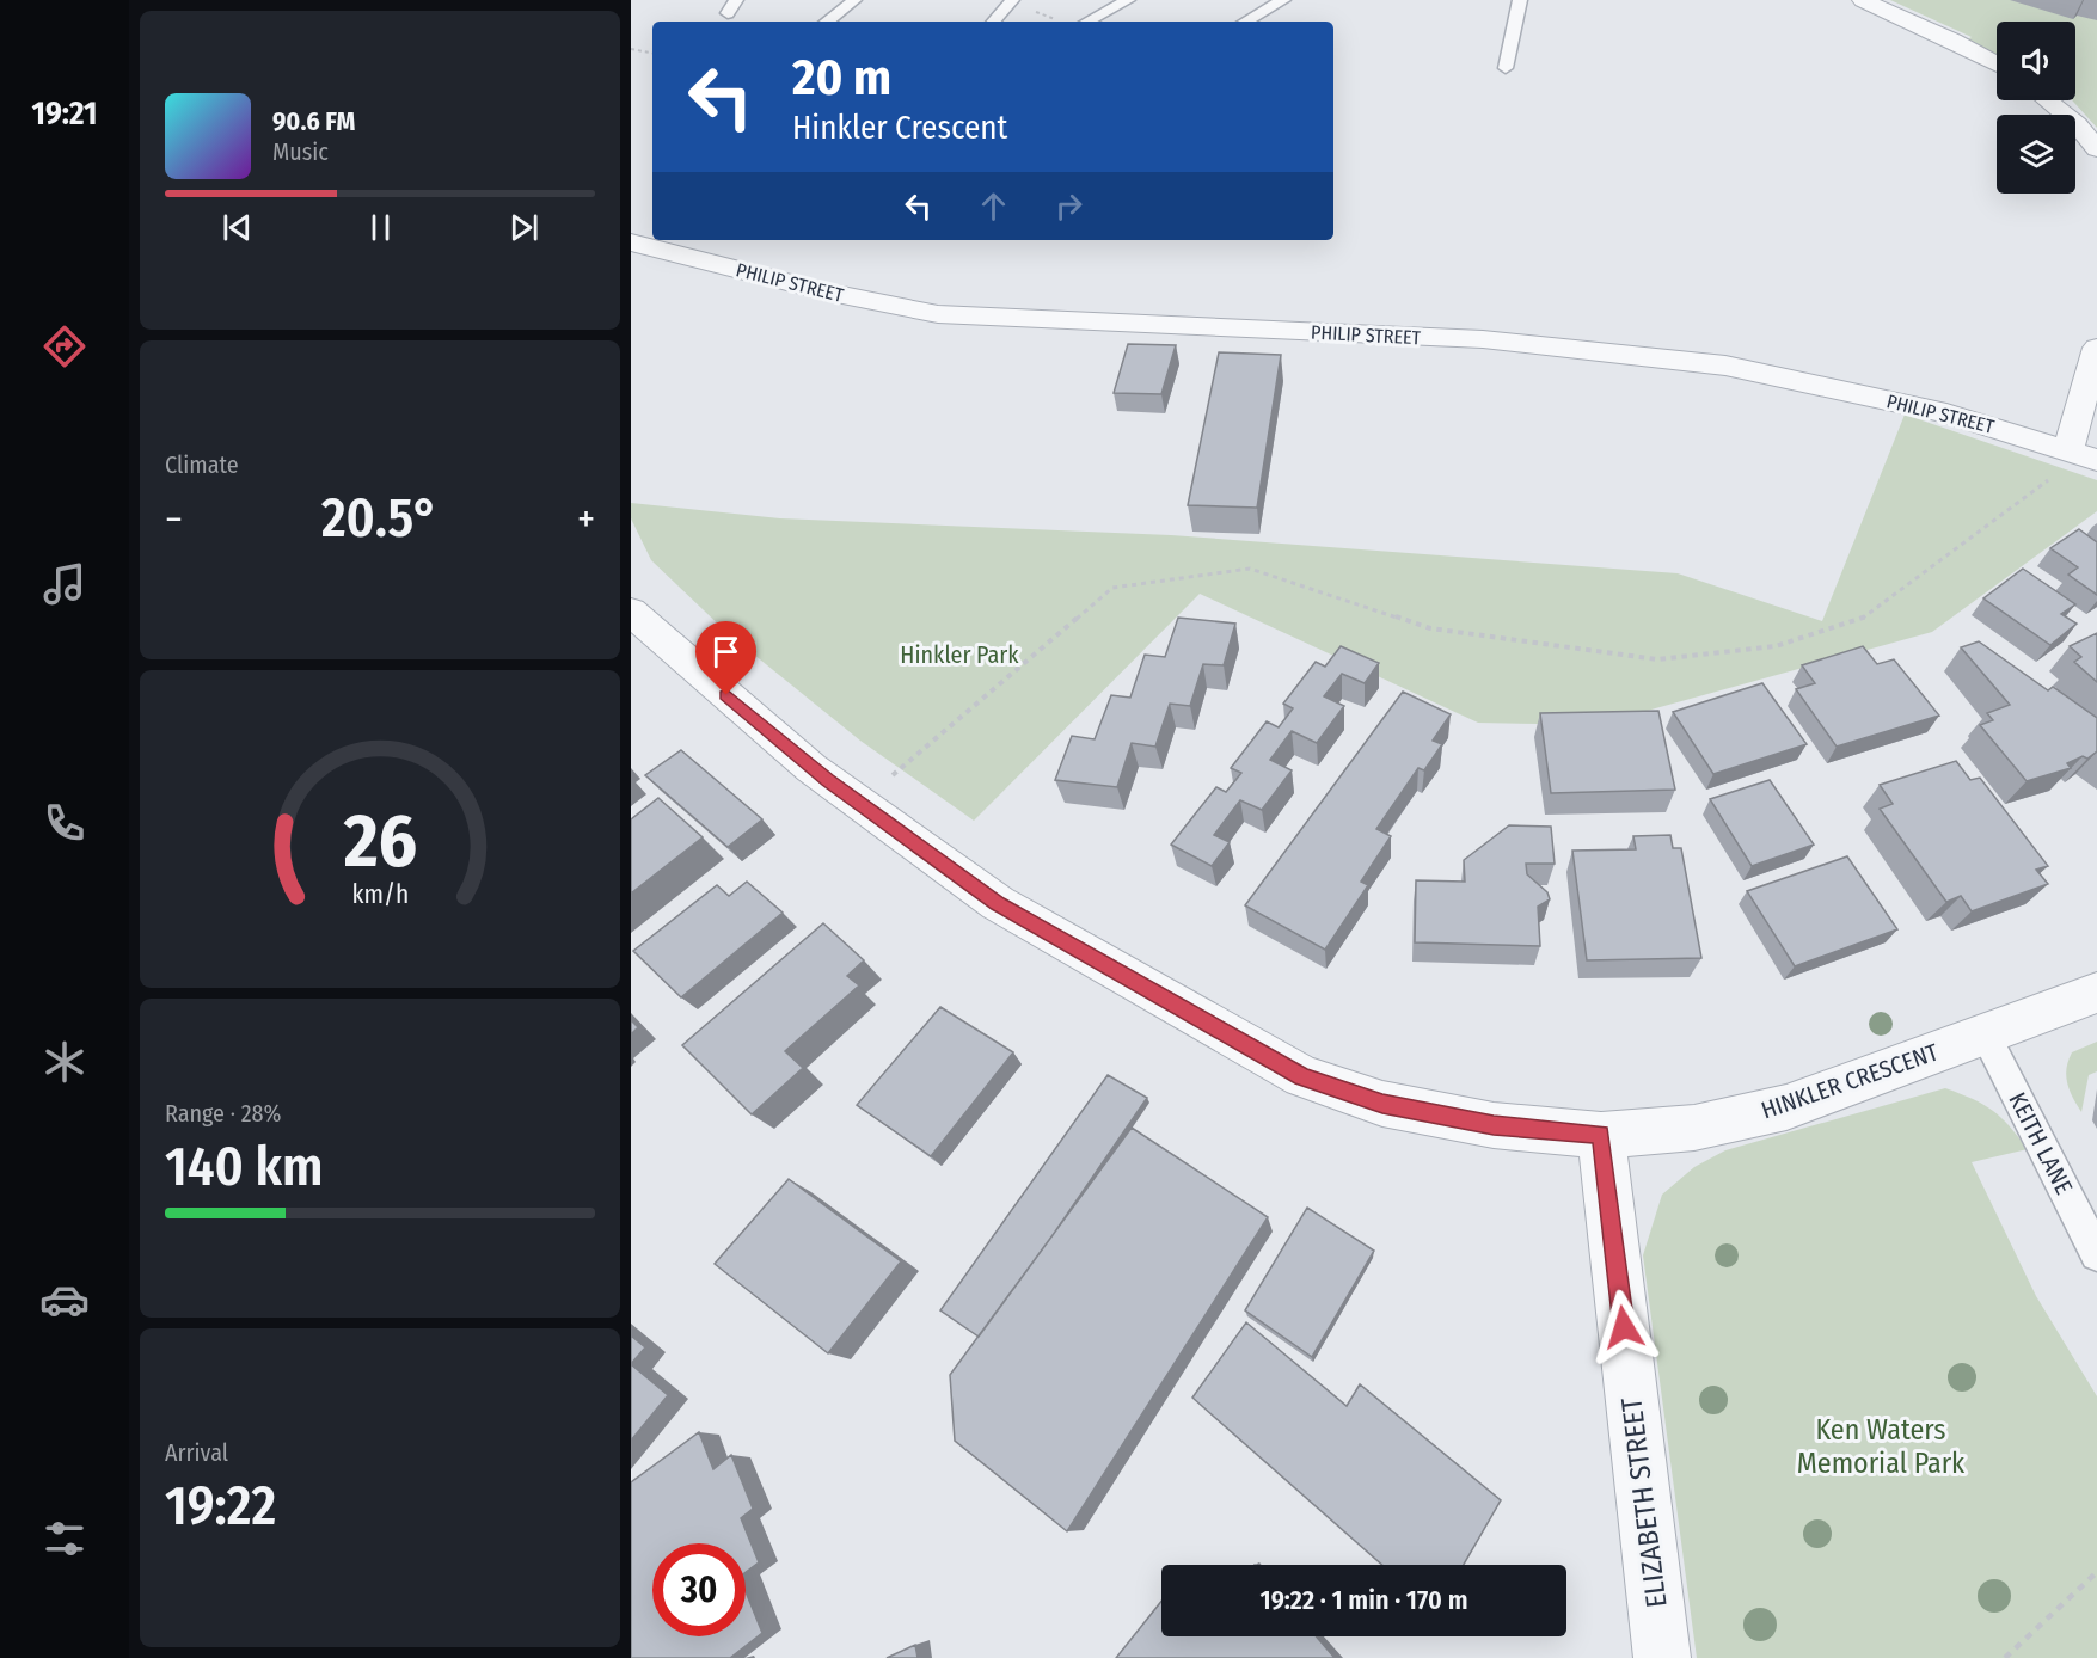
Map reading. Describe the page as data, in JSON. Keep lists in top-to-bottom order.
{
  "streets": {
    "street": ["PHILIP STREET", "HINKLER CRESCENT", "ELIZABETH STREET"],
    "lane": ["KEITH LANE"]
  },
  "crossings": [
    ["HINKLER CRESCENT", "KEITH LANE"],
    ["HINKLER CRESCENT", "ELIZABETH STREET"]
  ],
  "parks": ["Hinkler Park", "Ken Waters Memorial Park"],
  "page": {
    "tabs": "19:21",
    "turn": ["20 m", "Hinkler Crescent"],
    "song": ["90.6 FM", "Music"],
    "tile": [
      "Climate",
      ["Range · 28%", "140 km"],
      ["Arrival", "19:22"]
    ],
    "heat": ["−", "20.5°", "+"],
    "limit": "30",
    "trip": "19:22 · 1 min · 170 m",
    "gauge": ["26", "km/h"]
  }
}
